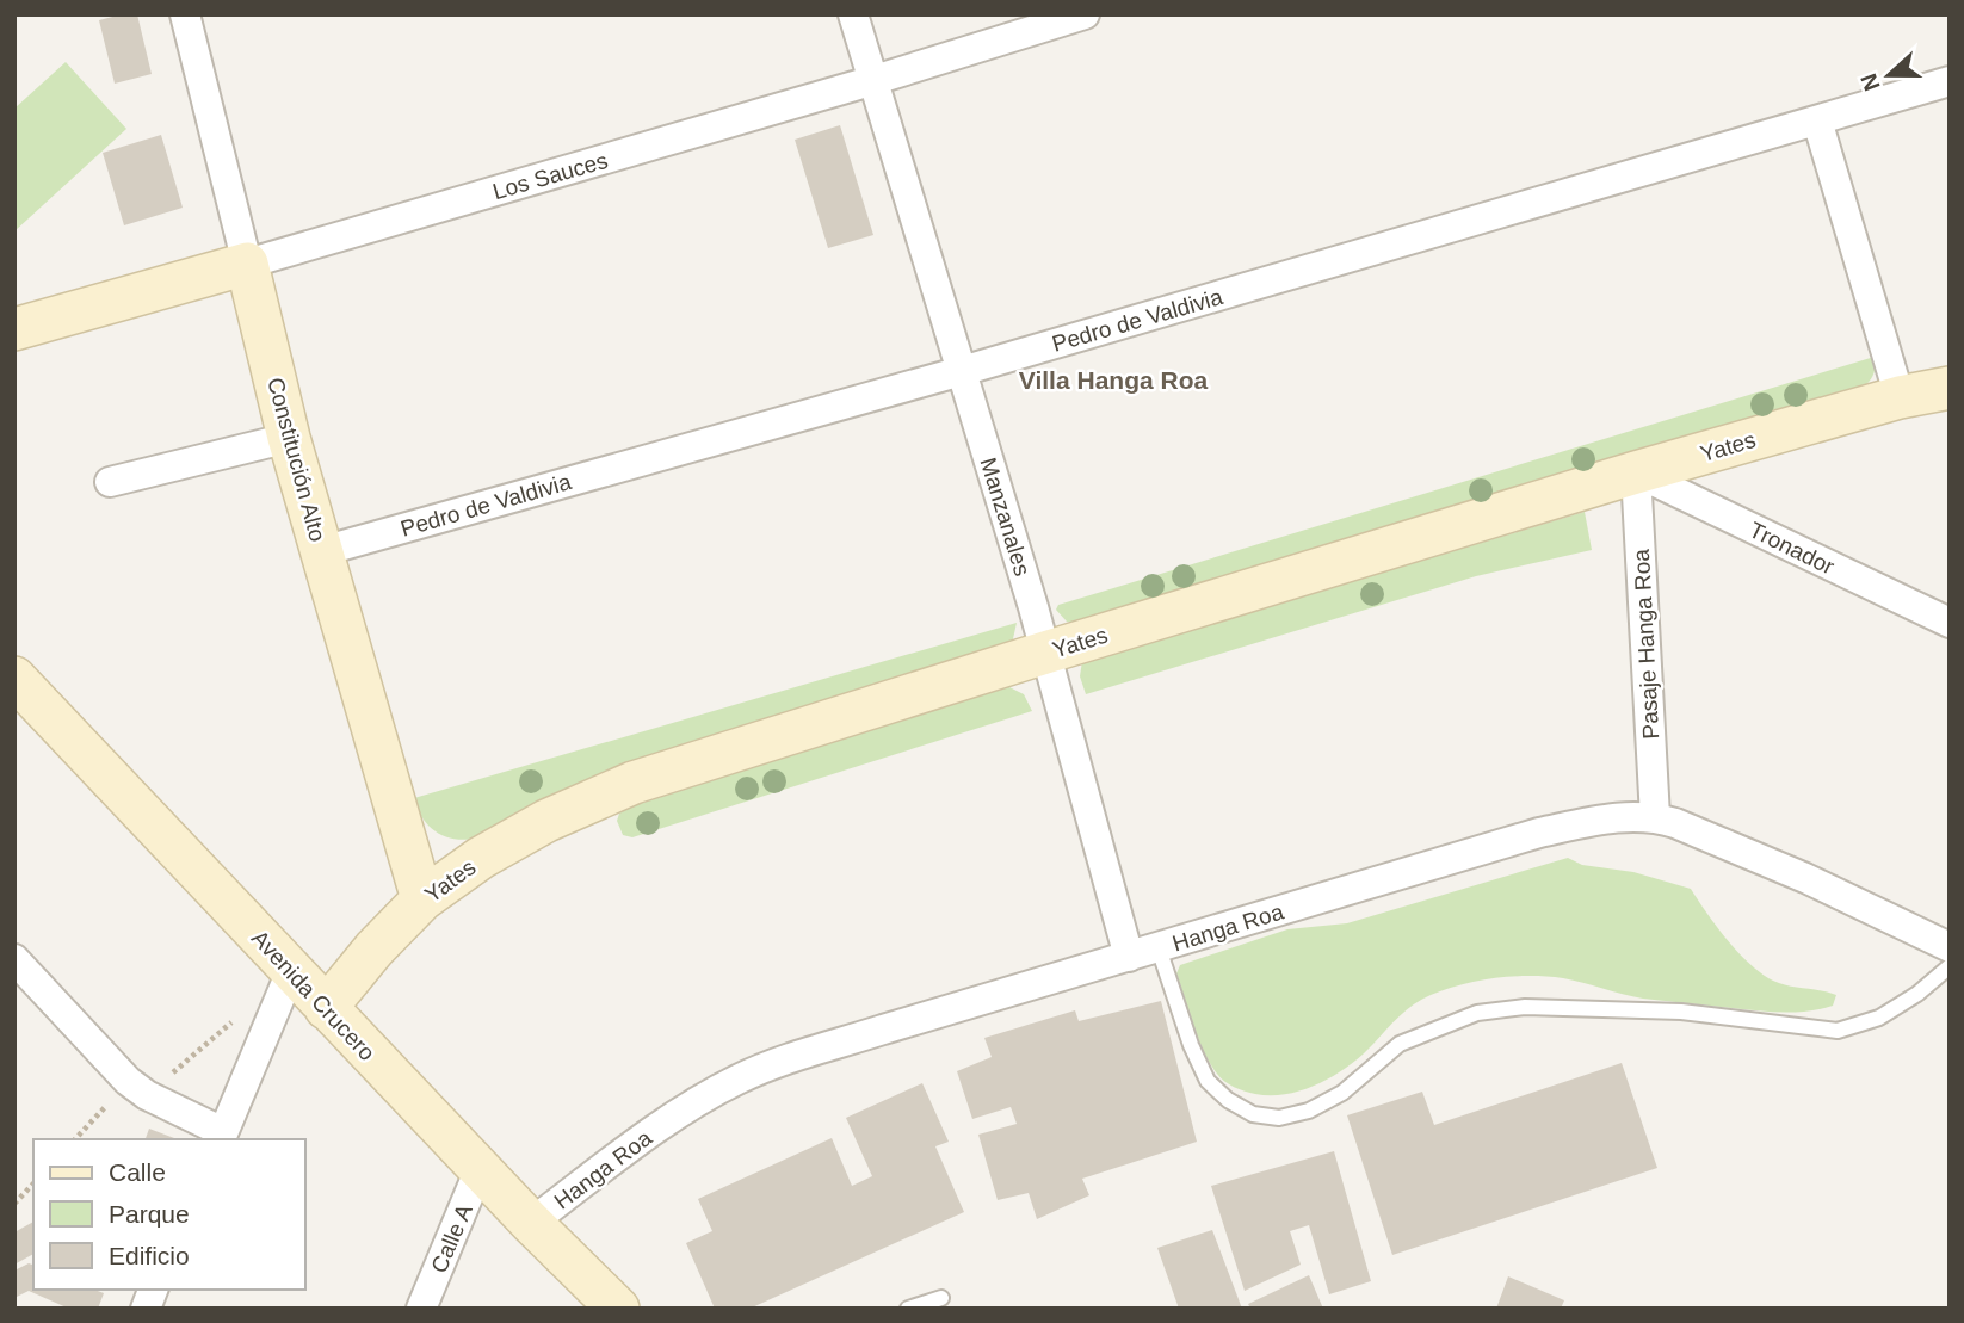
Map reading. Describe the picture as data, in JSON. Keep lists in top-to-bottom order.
{
  "streets": {
    "main road": [
      "Los Sauces",
      "Yates",
      "Constitución Alto",
      "Avenida Crucero"
    ],
    "street": [
      "Pedro de Valdivia",
      "Manzanales",
      "Tronador",
      "Pasaje Hanga Roa",
      "Hanga Roa",
      "Calle A"
    ]
  },
  "crossings": [
    ["Los Sauces", "Constitución Alto"],
    ["Los Sauces", "Manzanales"],
    ["Pedro de Valdivia", "Constitución Alto"],
    ["Pedro de Valdivia", "Manzanales"],
    ["Yates", "Constitución Alto"],
    ["Yates", "Manzanales"],
    ["Yates", "Tronador"],
    ["Yates", "Pasaje Hanga Roa"],
    ["Yates", "Avenida Crucero"],
    ["Manzanales", "Hanga Roa"],
    ["Tronador", "Pasaje Hanga Roa"],
    ["Pasaje Hanga Roa", "Hanga Roa"],
    ["Hanga Roa", "Avenida Crucero"],
    ["Avenida Crucero", "Calle A"]
  ],
  "districts": ["Villa Hanga Roa"],
  "legend": ["Calle", "Parque", "Edificio"],
  "north": "left"
}
